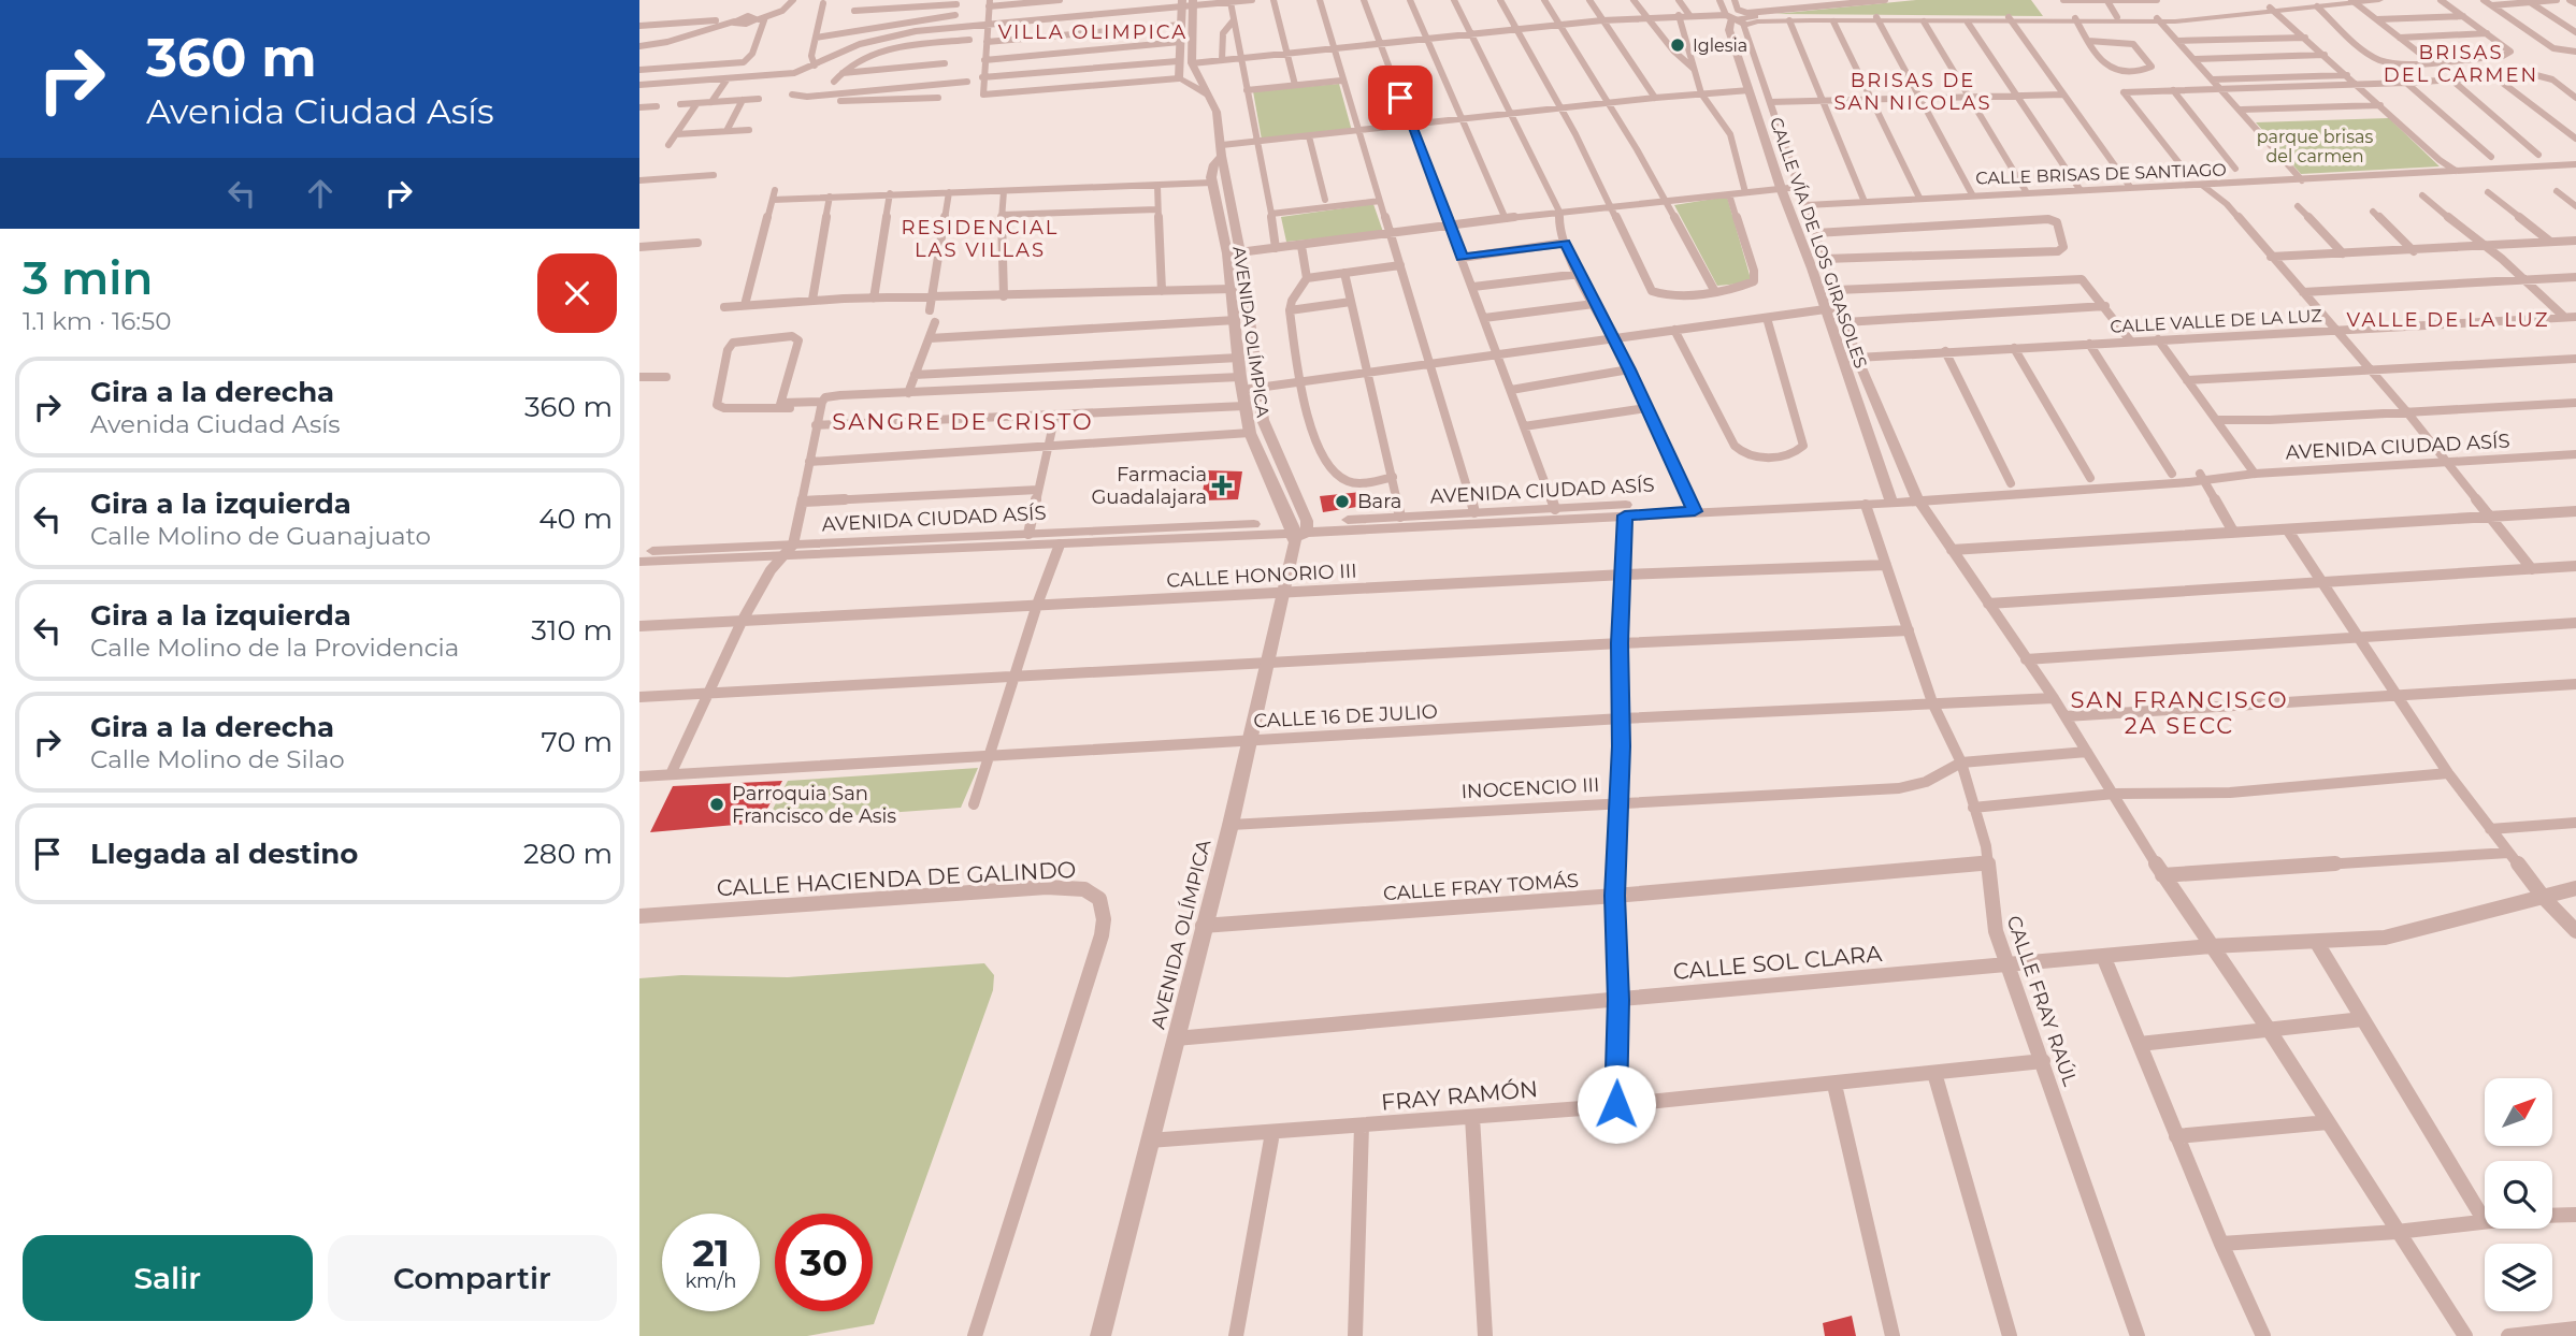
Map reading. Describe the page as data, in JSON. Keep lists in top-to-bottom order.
{
  "streets": {
    "street": [
      "CALLE BRISAS DE SANTIAGO",
      "CALLE VÍA DE LOS GIRASOLES",
      "CALLE VALLE DE LA LUZ",
      "AVENIDA OLÍMPICA",
      "AVENIDA CIUDAD ASÍS",
      "CALLE HONORIO III",
      "CALLE 16 DE JULIO",
      "INOCENCIO III",
      "CALLE HACIENDA DE GALINDO",
      "CALLE FRAY TOMÁS",
      "CALLE SOL CLARA",
      "CALLE FRAY RAÚL",
      "FRAY RAMÓN"
    ]
  },
  "crossings": [
    ["CALLE BRISAS DE SANTIAGO", "CALLE VÍA DE LOS GIRASOLES"],
    ["CALLE VÍA DE LOS GIRASOLES", "CALLE VALLE DE LA LUZ"],
    ["CALLE VÍA DE LOS GIRASOLES", "AVENIDA CIUDAD ASÍS"],
    ["AVENIDA OLÍMPICA", "AVENIDA CIUDAD ASÍS"],
    ["AVENIDA OLÍMPICA", "CALLE HONORIO III"],
    ["AVENIDA OLÍMPICA", "CALLE 16 DE JULIO"],
    ["AVENIDA OLÍMPICA", "INOCENCIO III"],
    ["AVENIDA OLÍMPICA", "CALLE FRAY TOMÁS"],
    ["AVENIDA OLÍMPICA", "CALLE SOL CLARA"],
    ["AVENIDA OLÍMPICA", "FRAY RAMÓN"],
    ["AVENIDA CIUDAD ASÍS", "CALLE FRAY RAÚL"],
    ["CALLE HONORIO III", "CALLE FRAY RAÚL"],
    ["CALLE 16 DE JULIO", "CALLE FRAY RAÚL"],
    ["INOCENCIO III", "CALLE FRAY RAÚL"],
    ["CALLE FRAY TOMÁS", "CALLE FRAY RAÚL"],
    ["CALLE SOL CLARA", "CALLE FRAY RAÚL"],
    ["CALLE FRAY RAÚL", "FRAY RAMÓN"]
  ],
  "districts": [
    "VILLA OLIMPICA",
    "BRISAS DEL CARMEN",
    "BRISAS DE SAN NICOLAS",
    "RESIDENCIAL LAS VILLAS",
    "VALLE DE LA LUZ",
    "SANGRE DE CRISTO",
    "SAN FRANCISCO 2A SECC"
  ],
  "parks": ["parque brisas del carmen"],
  "places": {
    "other": ["Iglesia", "Bara", "Parroquia San Francisco de Asis"],
    "health": ["Farmacia Guadalajara"]
  },
  "north": "top right",
  "page": {
    "turn": ["360 m", "Avenida Ciudad Asís"],
    "heading": ["3 min", "1.1 km · 16:50"],
    "list": [
      {
        "name": "Gira a la derecha",
        "note": "Avenida Ciudad Asís",
        "value": "360 m"
      },
      {
        "name": "Gira a la izquierda",
        "note": "Calle Molino de Guanajuato",
        "value": "40 m"
      },
      {
        "name": "Gira a la izquierda",
        "note": "Calle Molino de la Providencia",
        "value": "310 m"
      },
      {
        "name": "Gira a la derecha",
        "note": "Calle Molino de Silao",
        "value": "70 m"
      },
      {
        "name": "Llegada al destino",
        "value": "280 m"
      }
    ],
    "speed": "21 km/h",
    "limit": "30",
    "buttons": ["Salir", "Compartir"]
  }
}
